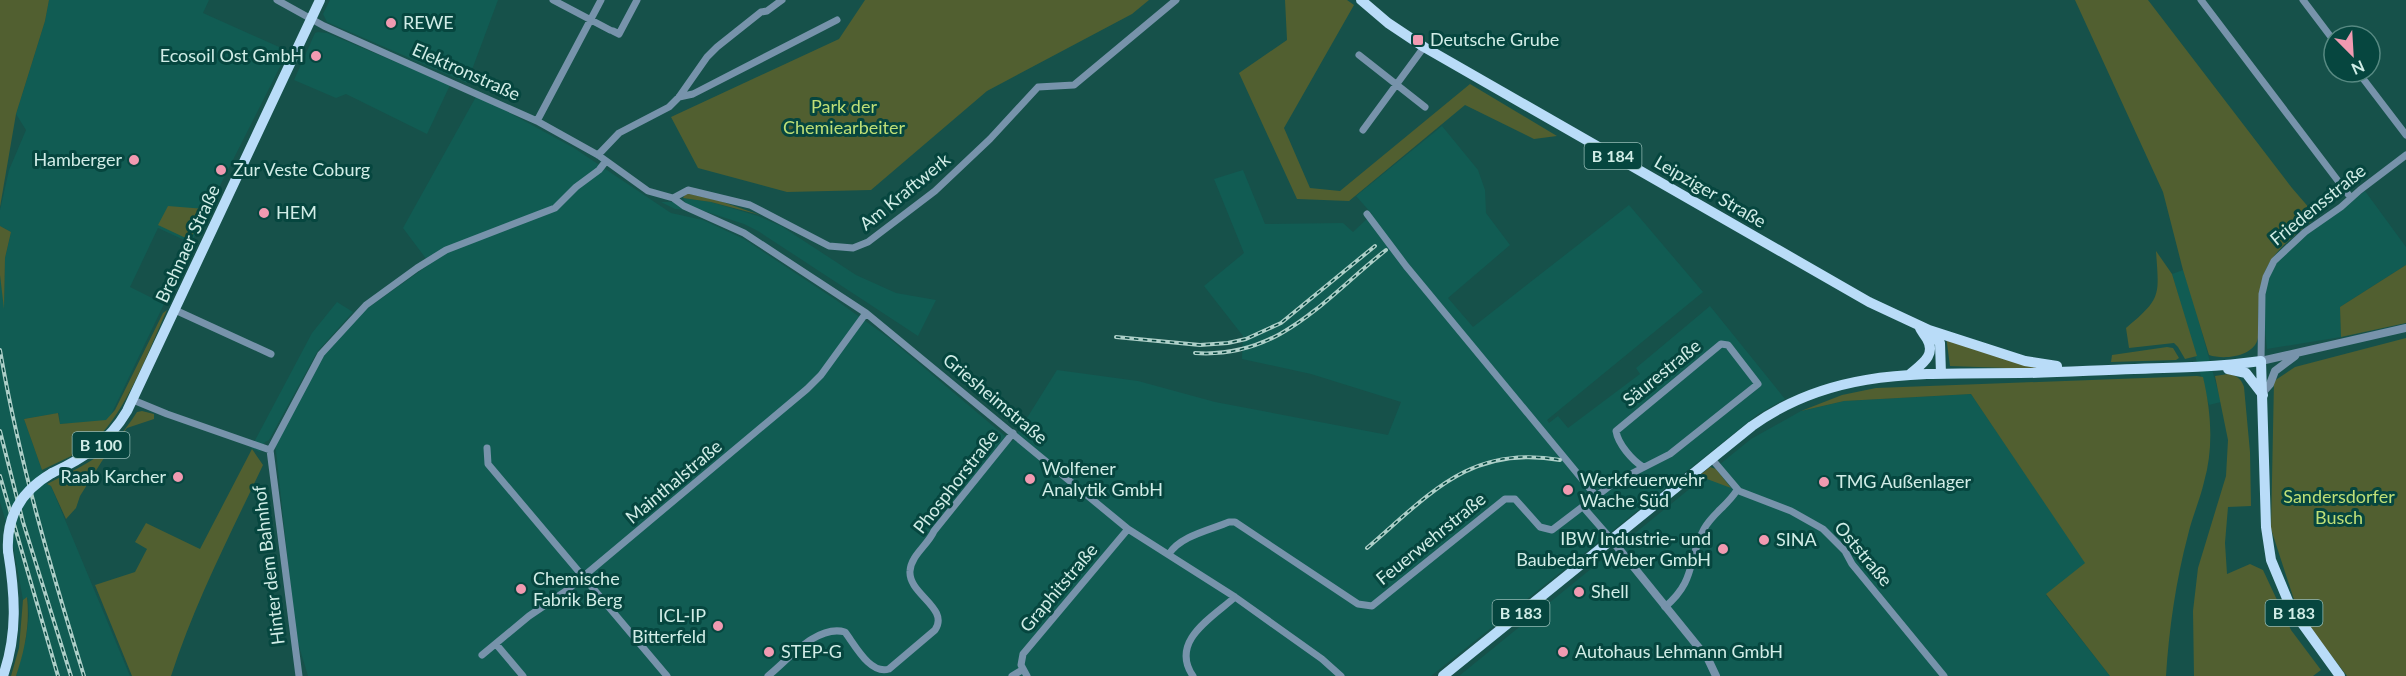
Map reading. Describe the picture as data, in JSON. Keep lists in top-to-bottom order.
{
  "streets": {
    "main road": [
      "B 184",
      "Leipziger Straße",
      "Brehnaer Straße",
      "B 100",
      "B 183"
    ],
    "street": [
      "Elektronstraße",
      "Am Kraftwerk",
      "Friedensstraße",
      "Säurestraße",
      "Griesheimstraße",
      "Mainthalstraße",
      "Phosphorstraße",
      "Feuerwehrstraße",
      "Oststraße",
      "Hinter dem Bahnhof",
      "Graphitstraße"
    ]
  },
  "crossings": [
    ["Elektronstraße", "Am Kraftwerk"],
    ["Elektronstraße", "Brehnaer Straße"],
    ["B 184", "Leipziger Straße"],
    ["B 184", "B 183"],
    ["Am Kraftwerk", "Griesheimstraße"],
    ["Friedensstraße", "B 183"],
    ["Säurestraße", "Feuerwehrstraße"],
    ["Griesheimstraße", "Mainthalstraße"],
    ["Griesheimstraße", "Phosphorstraße"],
    ["Griesheimstraße", "Feuerwehrstraße"],
    ["Griesheimstraße", "Graphitstraße"],
    ["Oststraße", "B 183"]
  ],
  "parks": ["Park der Chemiearbeiter", "Sandersdorfer Busch"],
  "places": {
    "other": [
      "REWE",
      "Ecosoil Ost GmbH",
      "Hamberger",
      "Zur Veste Coburg",
      "HEM",
      "Raab Karcher",
      "Wolfener Analytik GmbH",
      "TMG Außenlager",
      "Werkfeuerwehr Wache Süd",
      "SINA",
      "IBW Industrie- und Baubedarf Weber GmbH",
      "Chemische Fabrik Berg",
      "Shell",
      "ICL-IP Bitterfeld",
      "STEP-G",
      "Autohaus Lehmann GmbH"
    ],
    "transit": ["Deutsche Grube"]
  },
  "north": "bottom right"
}
